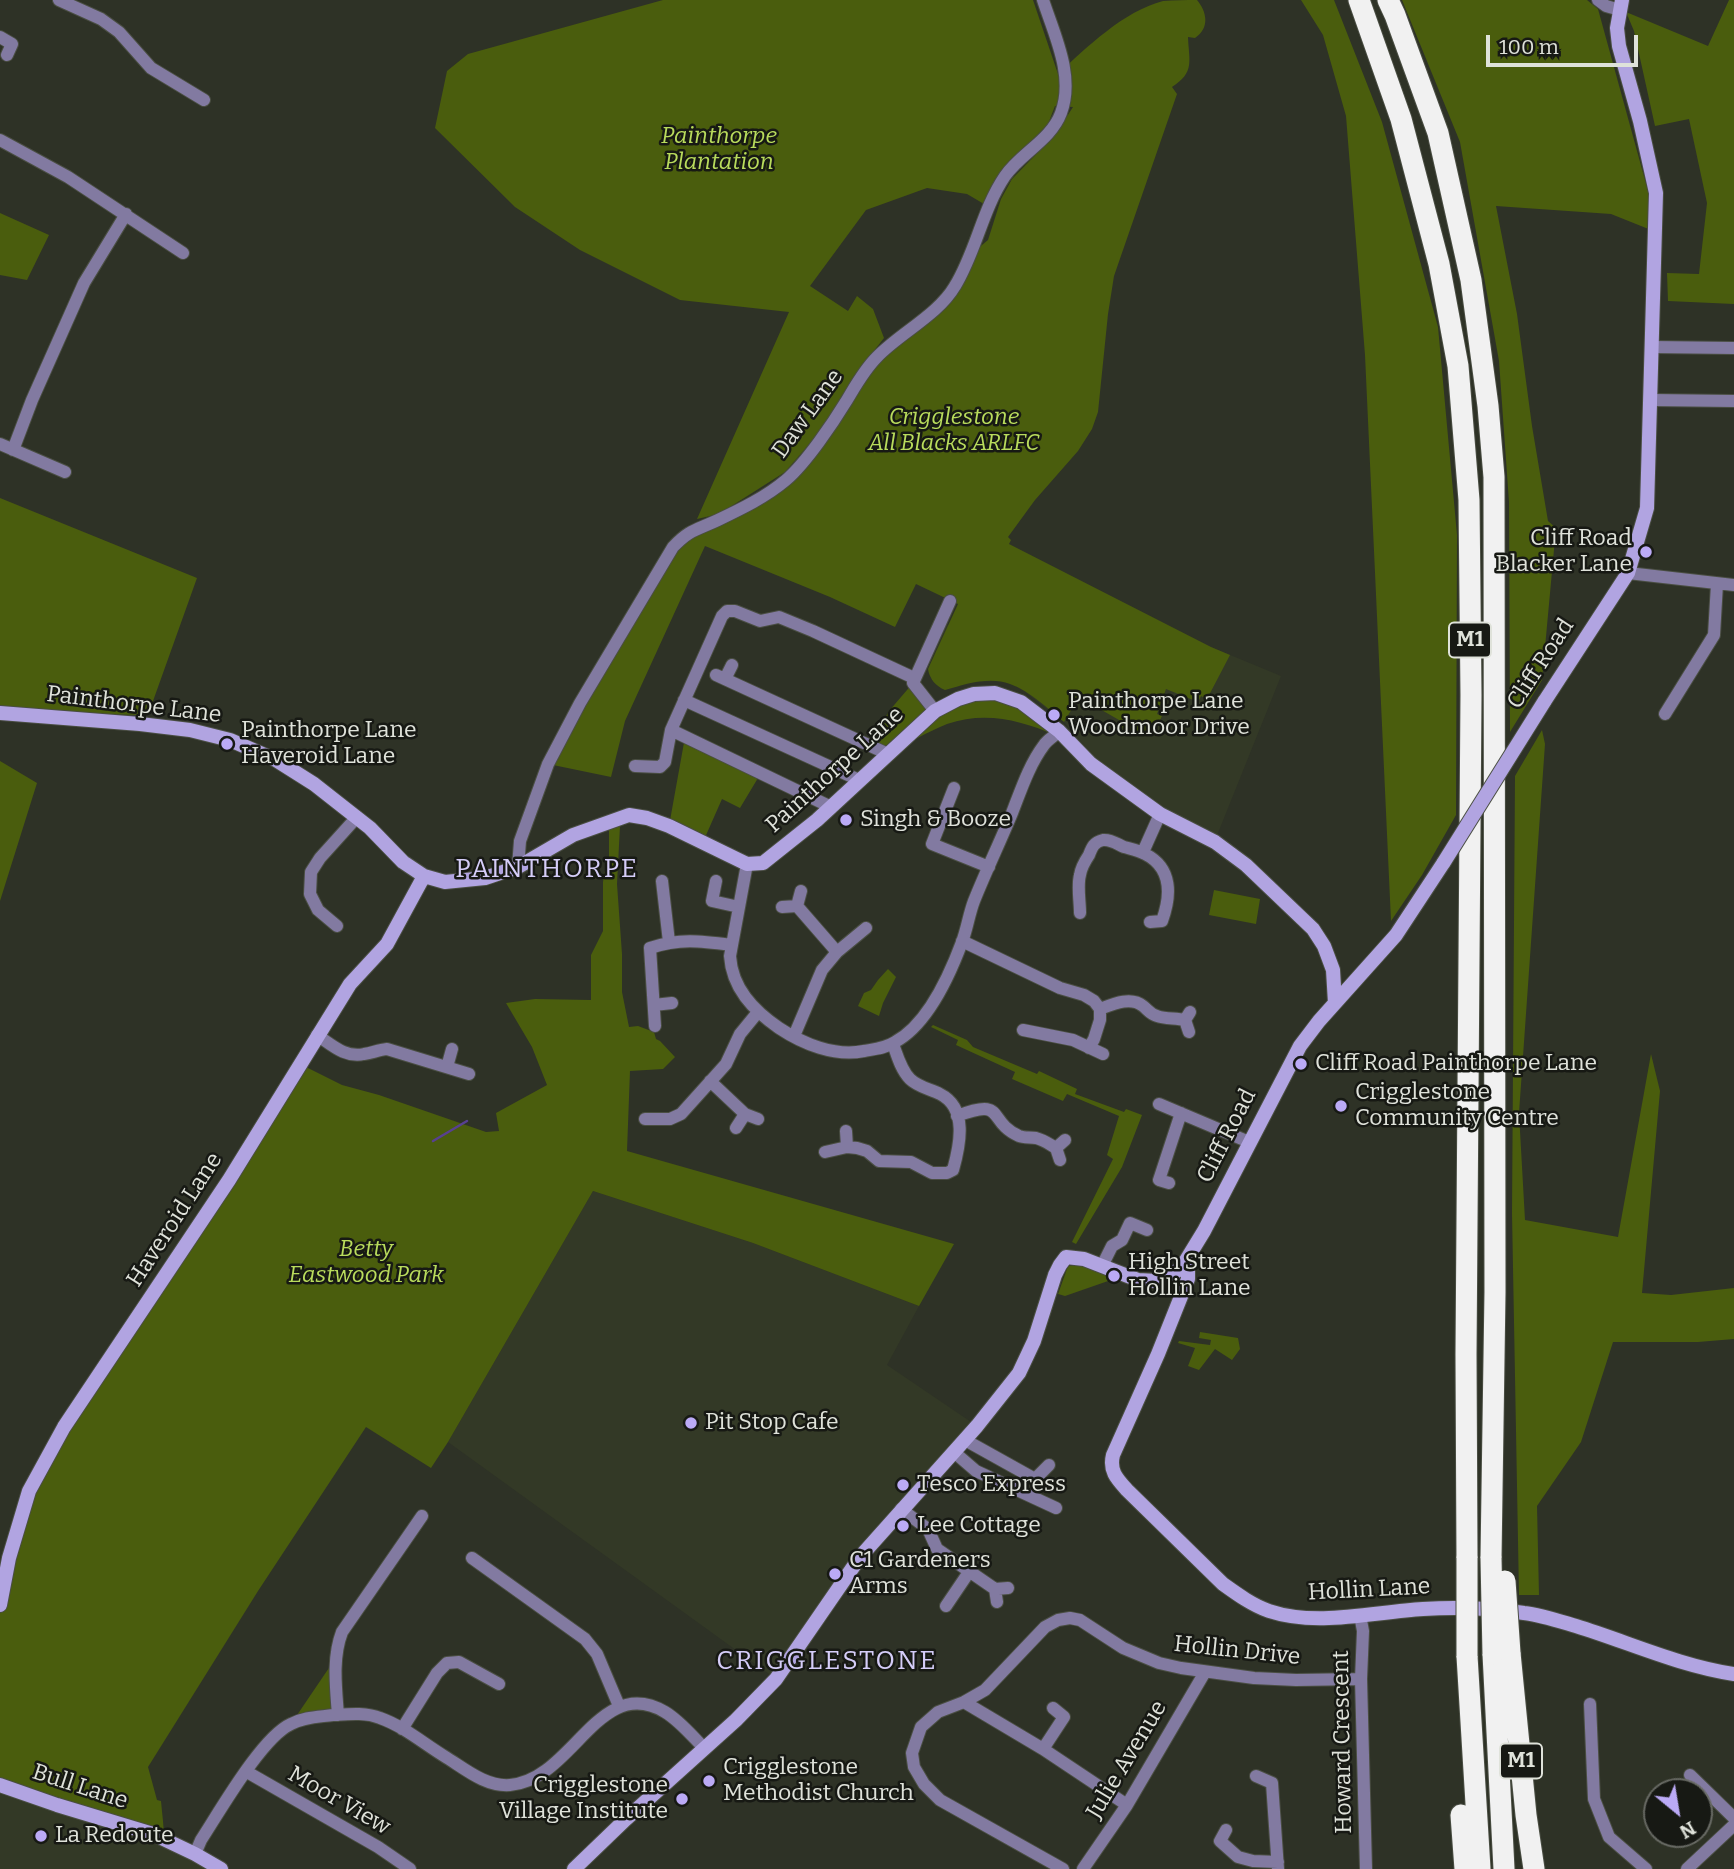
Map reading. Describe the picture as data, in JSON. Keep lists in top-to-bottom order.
{
  "streets": {
    "highway": ["M1"],
    "street": [
      "Daw Lane",
      "Cliff Road",
      "Painthorpe Lane",
      "Haveroid Lane",
      "Hollin Lane",
      "Hollin Drive",
      "Howard Crescent",
      "Julie Avenue",
      "Bull Lane",
      "Moor View"
    ]
  },
  "crossings": [
    ["Daw Lane", "Painthorpe Lane"],
    ["Cliff Road", "Painthorpe Lane"],
    ["Cliff Road", "Hollin Lane"],
    ["Painthorpe Lane", "Haveroid Lane"],
    ["Hollin Lane", "Howard Crescent"],
    ["Hollin Drive", "Howard Crescent"],
    ["Hollin Drive", "Julie Avenue"]
  ],
  "districts": ["PAINTHORPE", "CRIGGLESTONE"],
  "parks": ["Painthorpe Plantation", "Crigglestone All Blacks ARLFC", "Betty Eastwood Park"],
  "places": [
    "Cliff Road Blacker Lane",
    "Painthorpe Lane Woodmoor Drive",
    "Painthorpe Lane Haveroid Lane",
    "Singh & Booze",
    "Cliff Road Painthorpe Lane",
    "Crigglestone Community Centre",
    "High Street Hollin Lane",
    "Pit Stop Cafe",
    "Tesco Express",
    "Lee Cottage",
    "C1 Gardeners Arms",
    "Crigglestone Methodist Church",
    "Crigglestone Village Institute",
    "La Redoute"
  ],
  "scale_bar": "100 m",
  "north": "bottom right"
}
